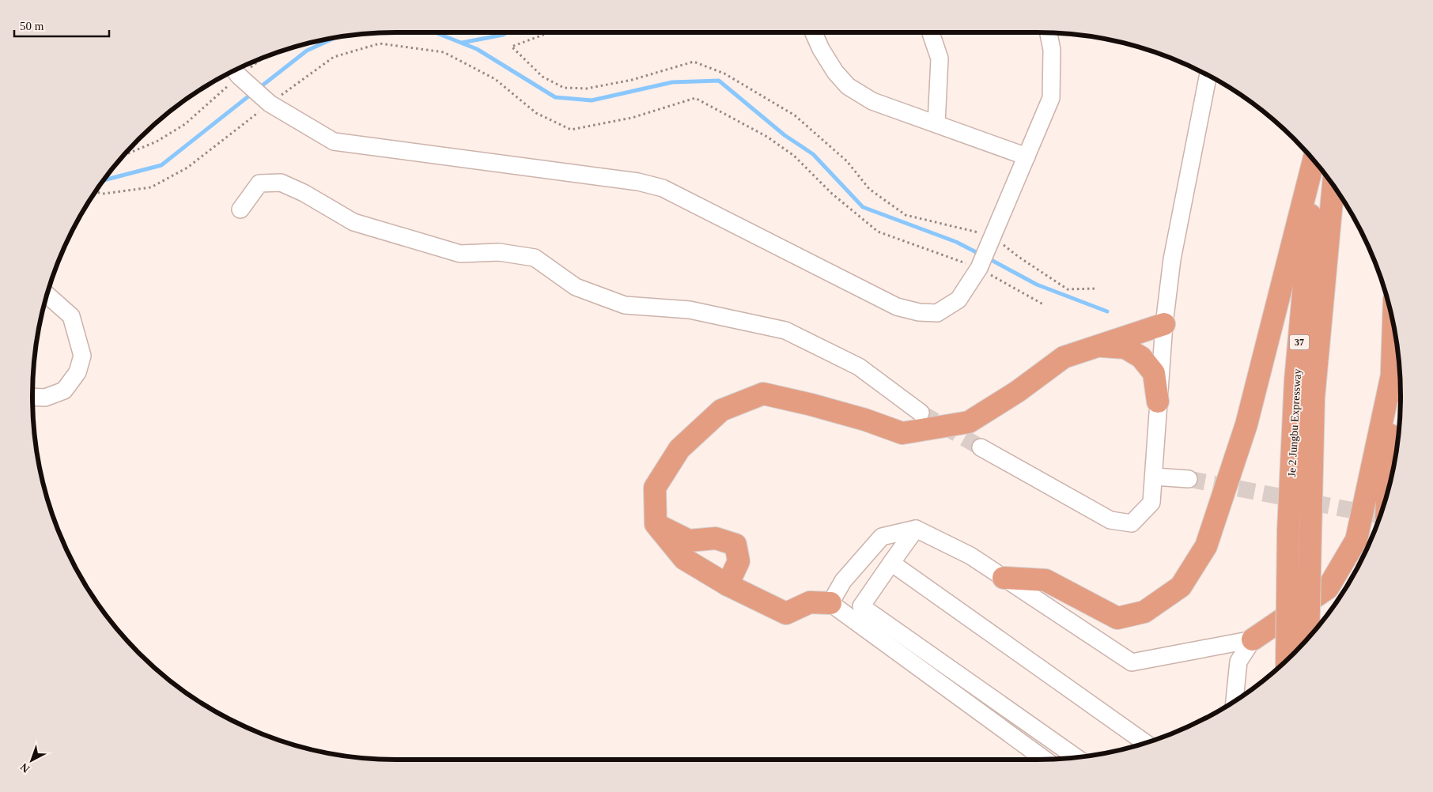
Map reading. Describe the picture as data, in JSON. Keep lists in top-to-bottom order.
{
  "streets": {
    "highway": ["37", "Je 2 Jungbu Expressway"]
  },
  "scale_bar": "50 m",
  "north": "bottom left"
}
